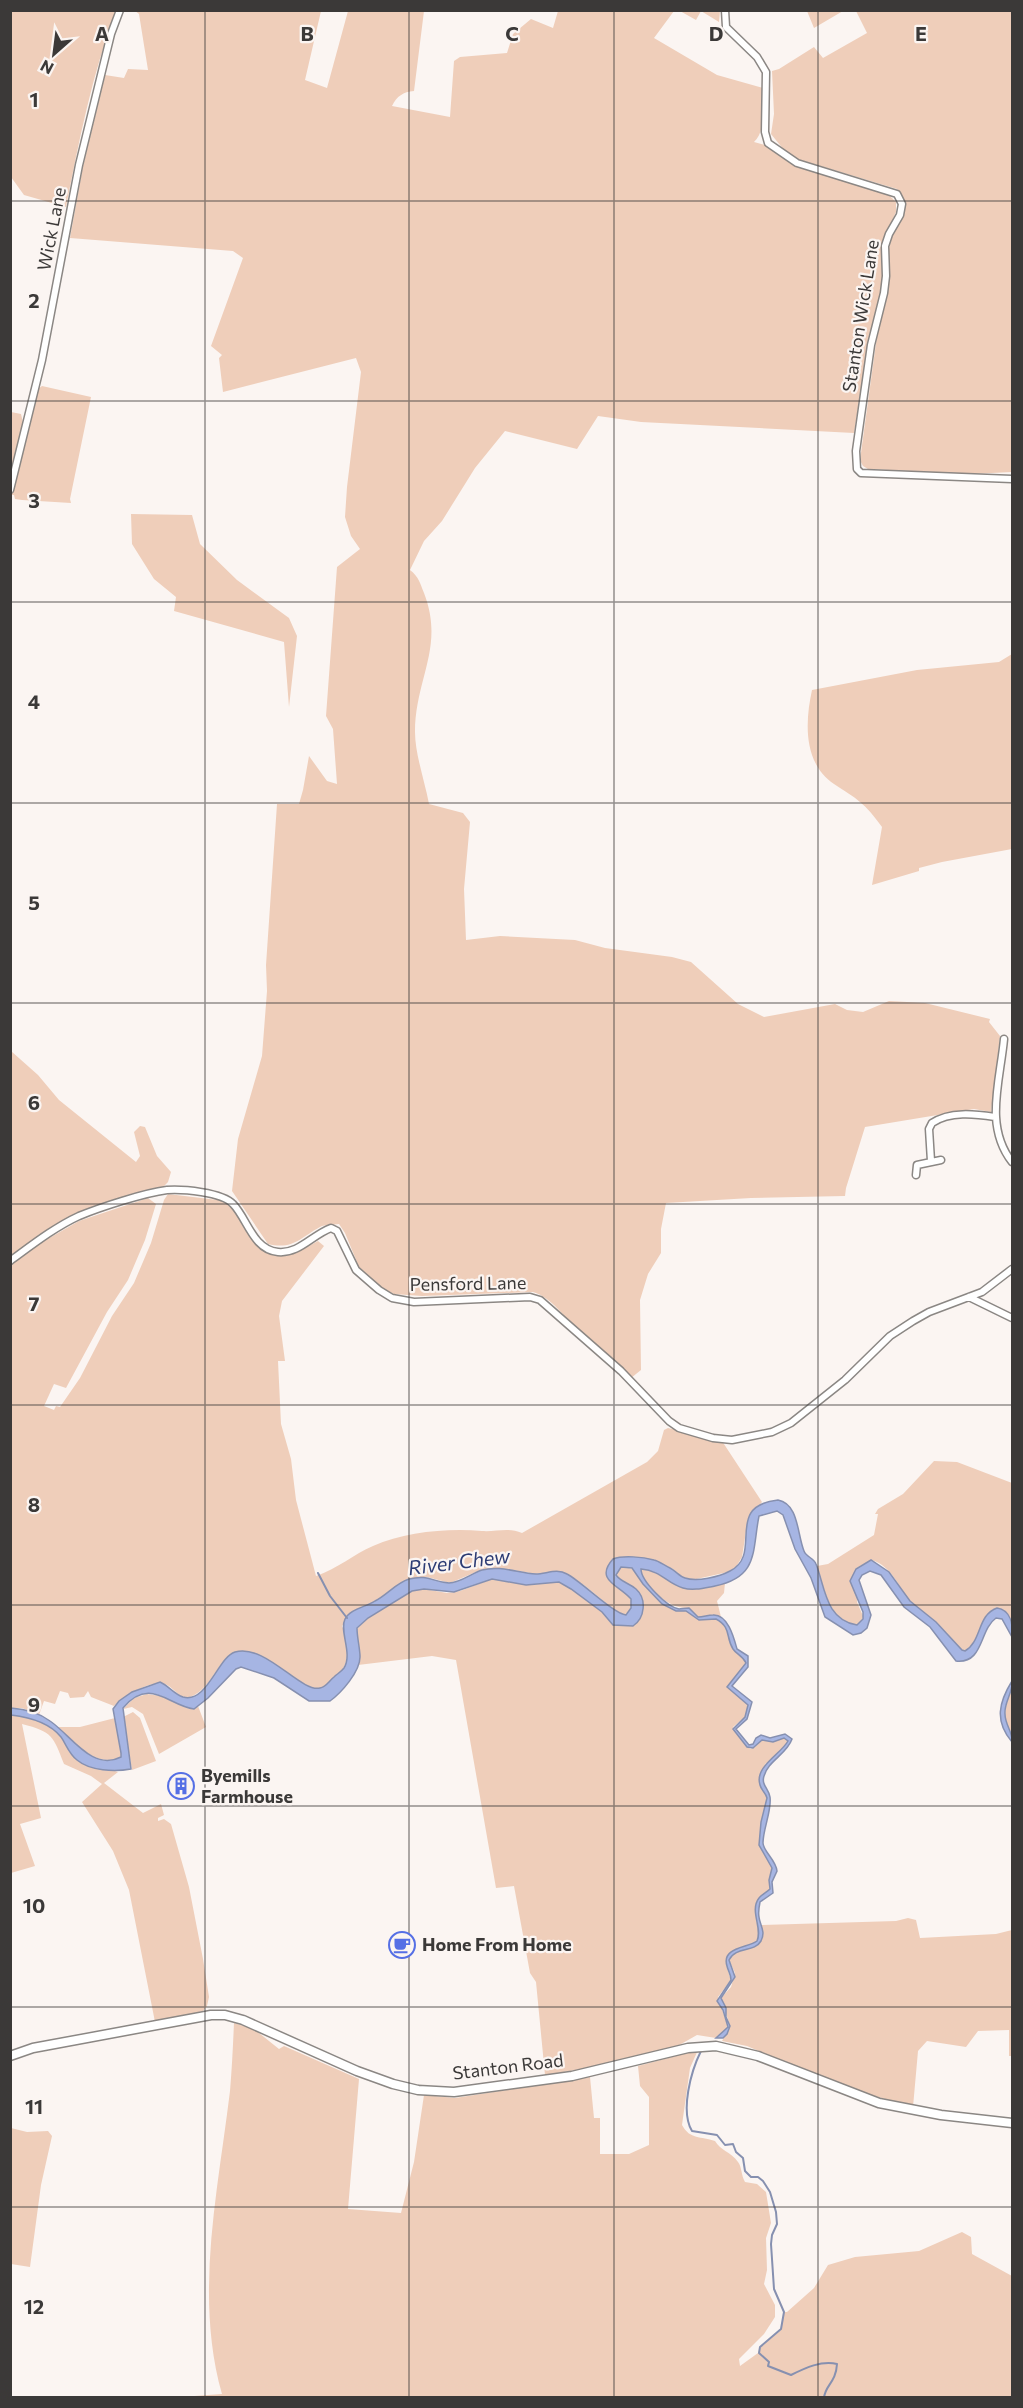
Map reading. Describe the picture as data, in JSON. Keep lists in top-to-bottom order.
{
  "streets": {
    "main road": ["Stanton Road"],
    "street": ["Wick Lane", "Stanton Wick Lane", "Pensford Lane"]
  },
  "water": ["River Chew"],
  "places": {
    "building": ["Byemills Farmhouse"],
    "cafe": ["Home From Home"]
  },
  "north": "bottom left",
  "grid": {
    "columns": [
      "A",
      "B",
      "C",
      "D",
      "E"
    ],
    "rows": [
      "1",
      "2",
      "3",
      "4",
      "5",
      "6",
      "7",
      "8",
      "9",
      "10",
      "11",
      "12"
    ]
  }
}
